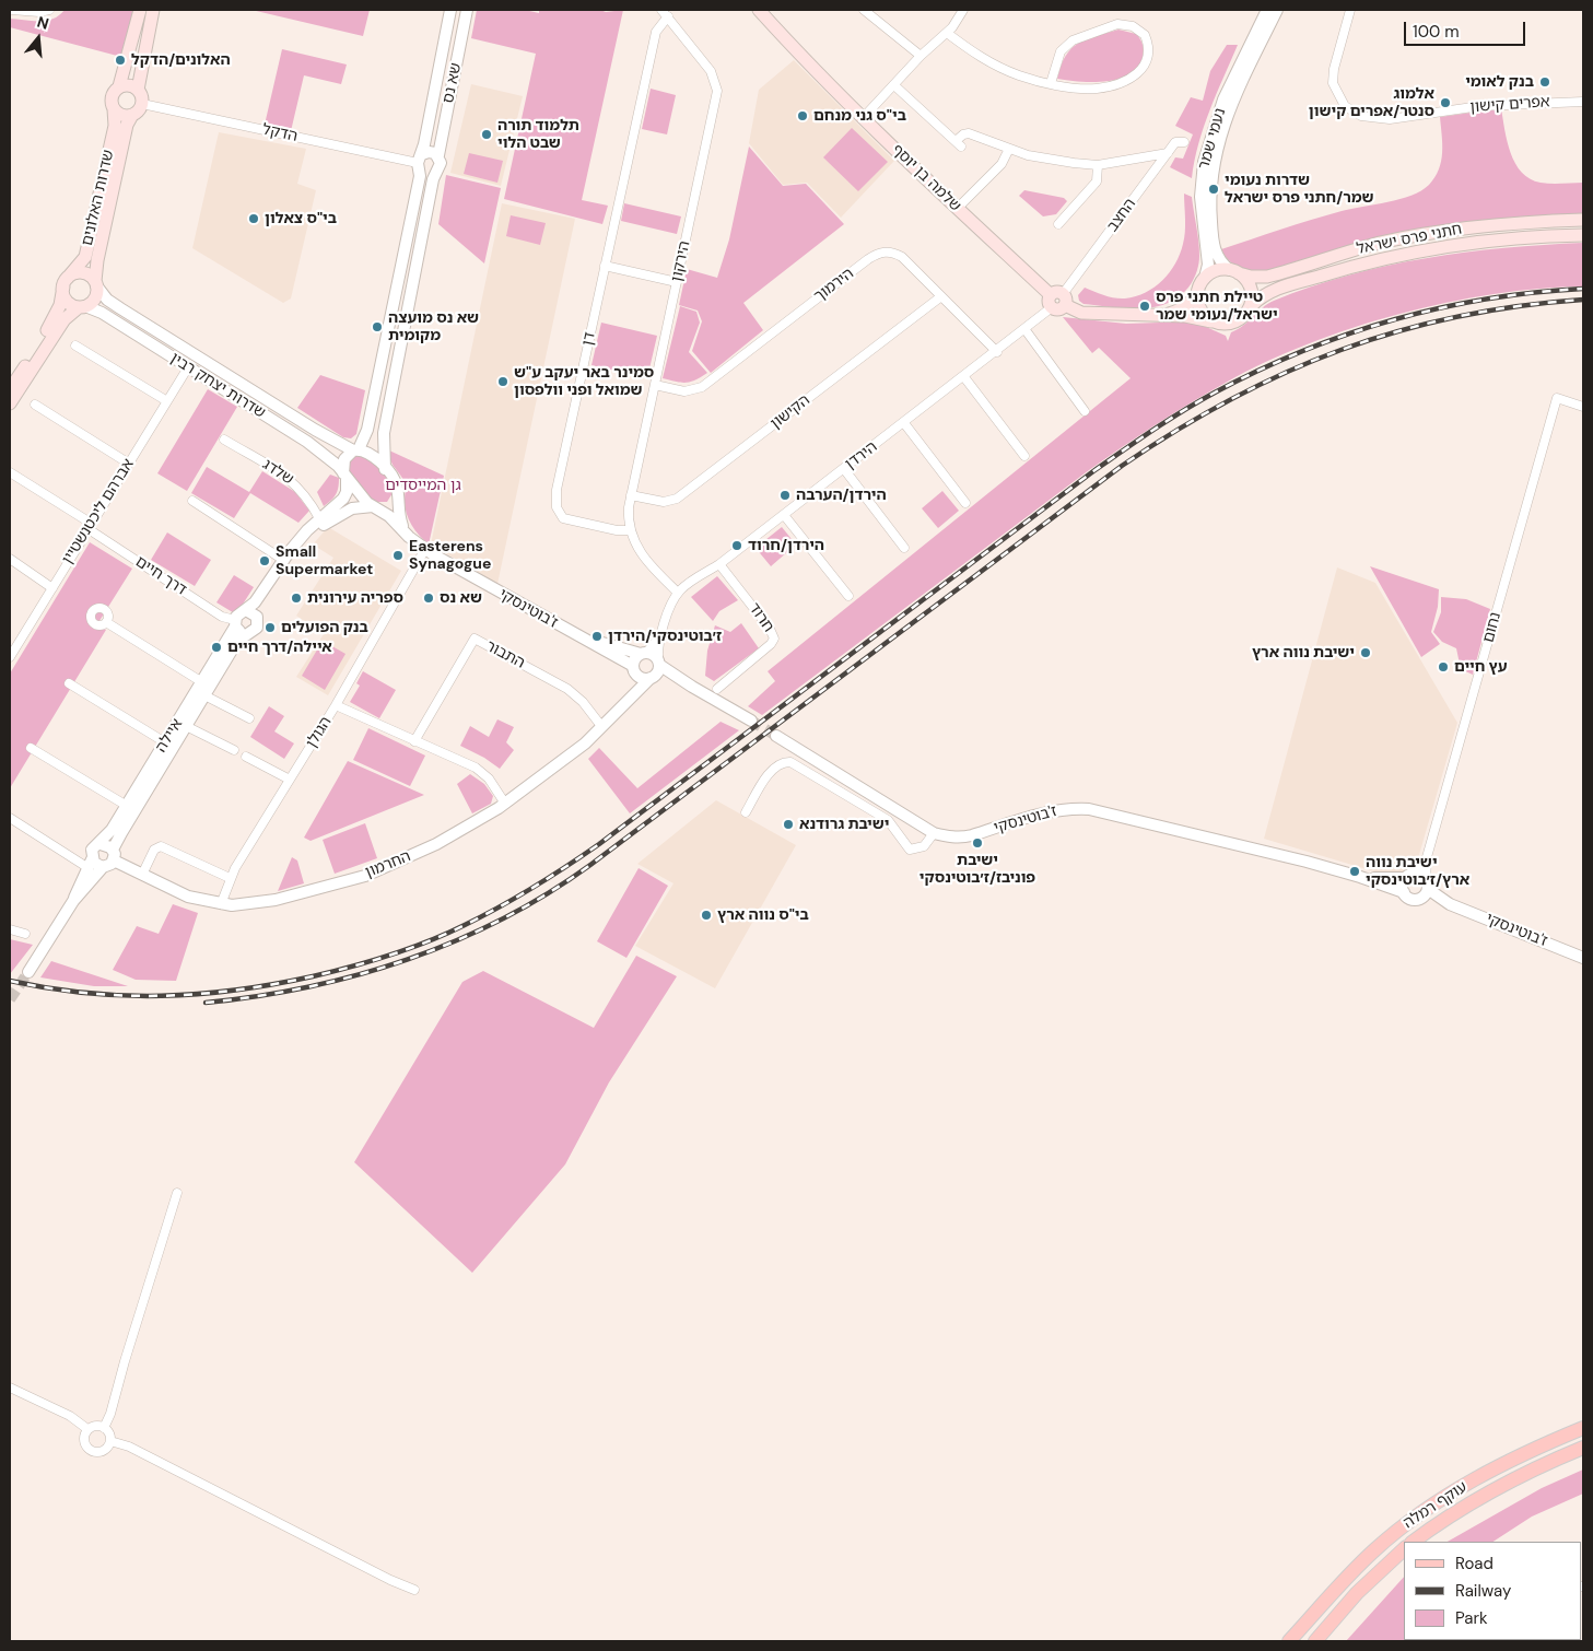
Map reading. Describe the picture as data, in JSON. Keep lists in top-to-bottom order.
{
  "streets": {
    "main road": [
      "שלמה בן יוסף",
      "שדרות האלונים",
      "חתני פרס ישראל",
      "עוקף רמלה"
    ],
    "street": [
      "שא נס",
      "אפרים קישון",
      "הדקל",
      "נעמי שמר",
      "החצב",
      "הירקון",
      "הירמוך",
      "דן",
      "שדרות יצחק רבין",
      "הקישון",
      "הירדן",
      "שלדג",
      "אברהם ליכטנשטיין",
      "דרך חיים",
      "ז'בוטינסקי",
      "חרוד",
      "נחום",
      "התבור",
      "הגולן",
      "איילה",
      "החרמון"
    ]
  },
  "crossings": [
    ["שא נס", "הדקל"],
    ["שא נס", "שדרות יצחק רבין"],
    ["הדקל", "שדרות האלונים"],
    ["נעמי שמר", "חתני פרס ישראל"],
    ["שלמה בן יוסף", "החצב"],
    ["שלמה בן יוסף", "הירדן"],
    ["שדרות האלונים", "שדרות יצחק רבין"],
    ["החצב", "הירדן"],
    ["הירקון", "הירמוך"],
    ["הירקון", "דן"],
    ["הירקון", "הקישון"],
    ["הירמוך", "הקישון"],
    ["הירמוך", "הירדן"],
    ["שדרות יצחק רבין", "אברהם ליכטנשטיין"],
    ["שדרות יצחק רבין", "ז'בוטינסקי"],
    ["הירדן", "חרוד"],
    ["אברהם ליכטנשטיין", "דרך חיים"],
    ["דרך חיים", "איילה"],
    ["ז'בוטינסקי", "נחום"],
    ["ז'בוטינסקי", "החרמון"],
    ["התבור", "הגולן"],
    ["התבור", "החרמון"],
    ["הגולן", "החרמון"],
    ["איילה", "החרמון"]
  ],
  "parks": ["גן המייסדים"],
  "places": [
    "האלונים/הדקל",
    "בנק לאומי",
    "אלמוג סנטר/אפרים קישון",
    "בי\"ס גני מנחם",
    "תלמוד תורה שבט הלוי",
    "שדרות נעומי שמר/חתני פרס ישראל",
    "בי\"ס צאלון",
    "טיילת חתני פרס ישראל/נעומי שמר",
    "שא נס מועצה מקומית",
    "סמינר באר יעקב ע\"ש שמואל ופני וולפסון",
    "הירדן/הערבה",
    "הירדן/חרוד",
    "Easterens Synagogue",
    "Small Supermarket",
    "ספריה עירונית",
    "שא נס",
    "בנק הפועלים",
    "ז׳בוטינסקי/הירדן",
    "איילה/דרך חיים",
    "ישיבת נווה ארץ",
    "עץ חיים",
    "ישיבת גרודנא",
    "ישיבת פוניבז/ז׳בוטינסקי",
    "ישיבת נווה ארץ/ז׳בוטינסקי",
    "בי\"ס נווה ארץ"
  ],
  "legend": ["Road", "Railway", "Park"],
  "scale_bar": "100 m",
  "north": "top"
}
